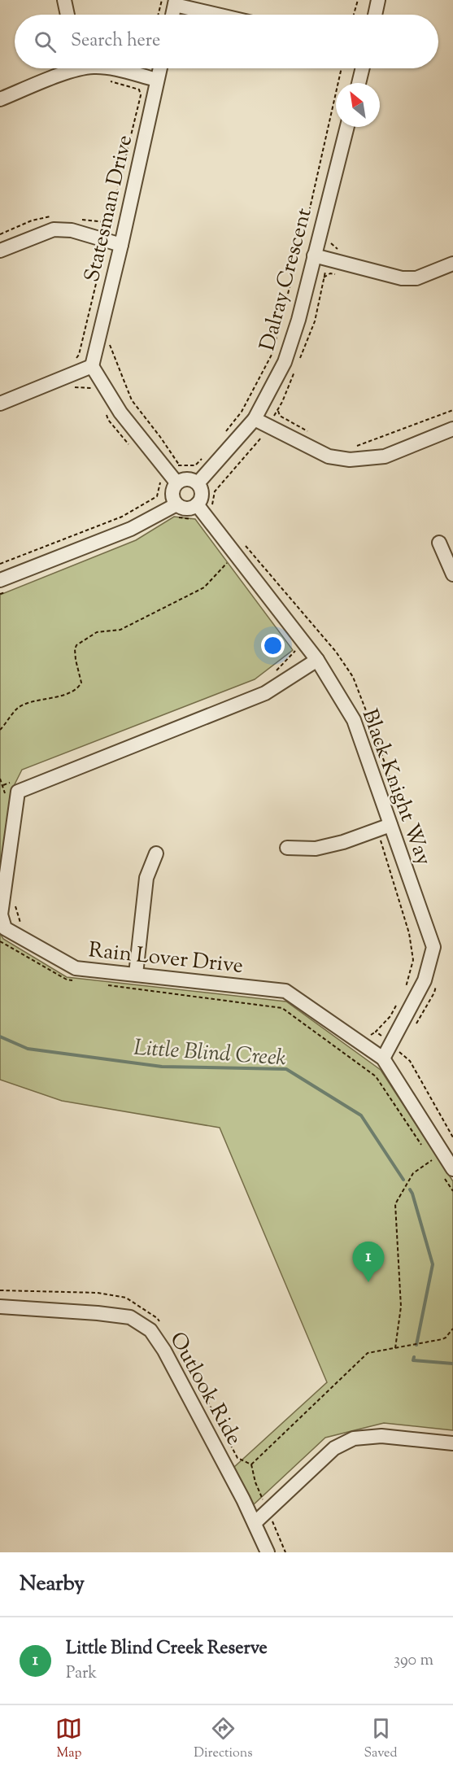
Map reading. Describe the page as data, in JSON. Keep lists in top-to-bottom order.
{
  "streets": {
    "street": [
      "Statesman Drive",
      "Dalray Crescent",
      "Black Knight Way",
      "Rain Lover Drive",
      "Outlook Ride"
    ]
  },
  "crossings": [
    ["Black Knight Way", "Rain Lover Drive"]
  ],
  "water": ["Little Blind Creek"],
  "north": "top left",
  "page": {
    "search": "Search here",
    "pins": "1",
    "heading": "Nearby",
    "list": [
      {
        "mark": "1",
        "name": "Little Blind Creek Reserve",
        "note": "Park",
        "value": "390 m"
      }
    ],
    "nav": ["Map", "Directions", "Saved"]
  }
}
